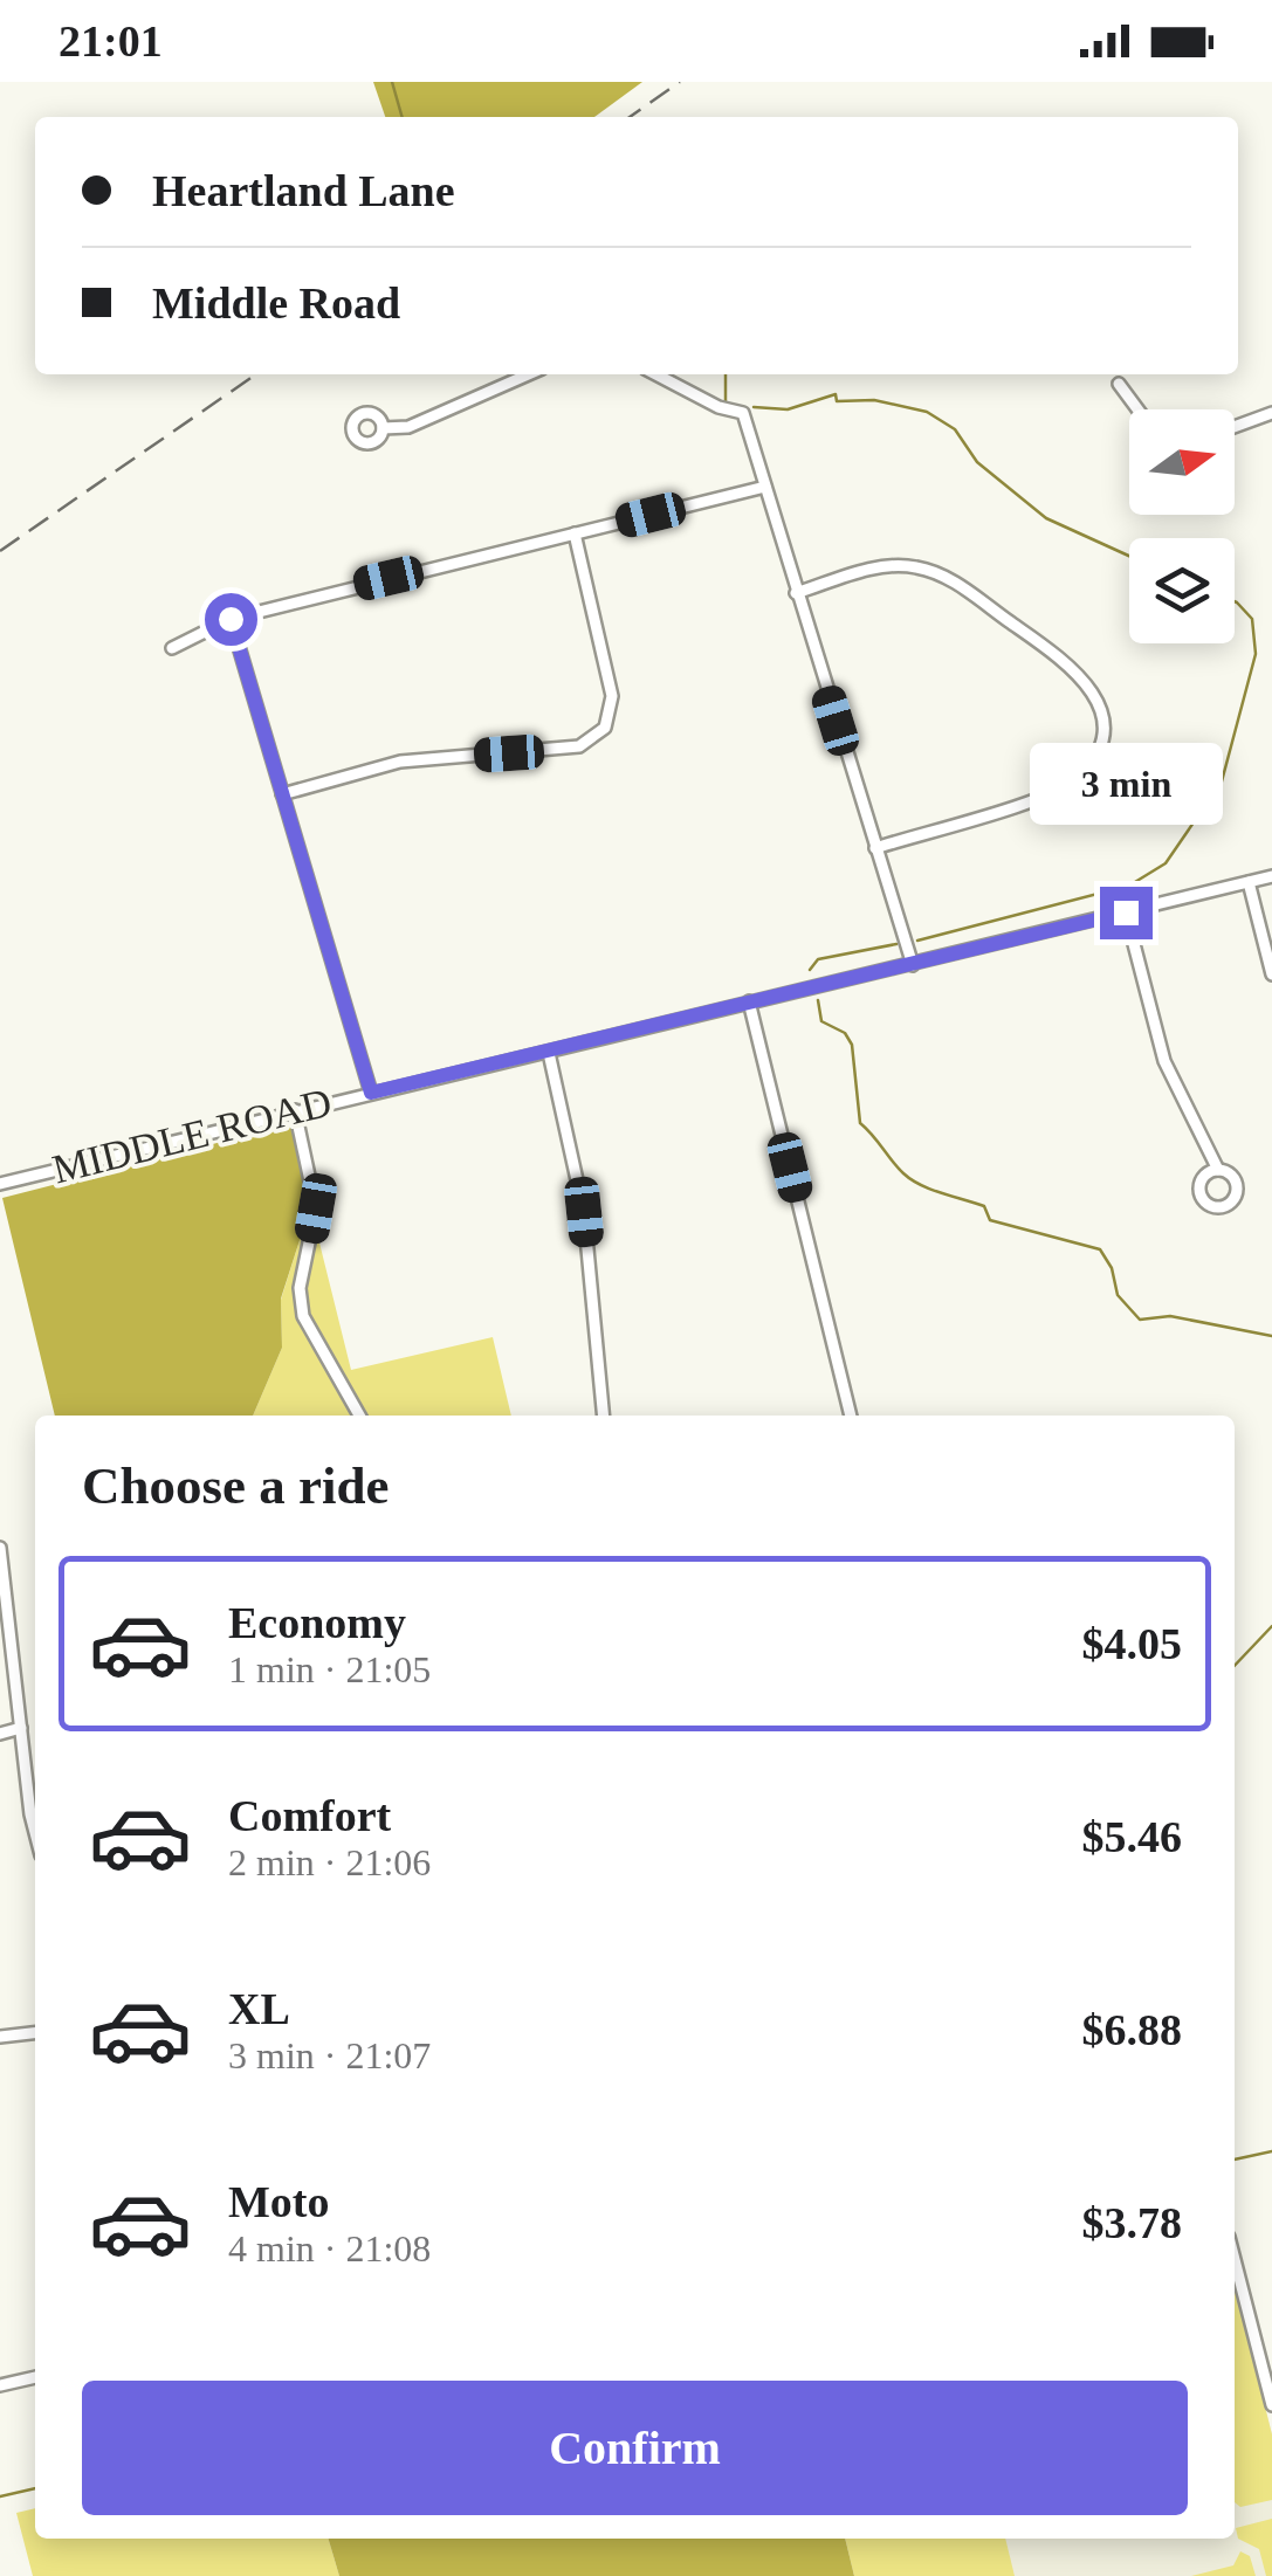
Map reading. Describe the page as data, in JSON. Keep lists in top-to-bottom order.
{
  "streets": {
    "street": ["MIDDLE ROAD"]
  },
  "north": "right",
  "page": {
    "status": "21:01",
    "banner": ["Heartland Lane", "Middle Road"],
    "bubble": "3 min",
    "heading": "Choose a ride",
    "list": [
      {
        "name": "Economy",
        "note": "1 min · 21:05",
        "value": "$4.05"
      },
      {
        "name": "Comfort",
        "note": "2 min · 21:06",
        "value": "$5.46"
      },
      {
        "name": "XL",
        "note": "3 min · 21:07",
        "value": "$6.88"
      },
      {
        "name": "Moto",
        "note": "4 min · 21:08",
        "value": "$3.78"
      }
    ],
    "buttons": "Confirm"
  }
}
